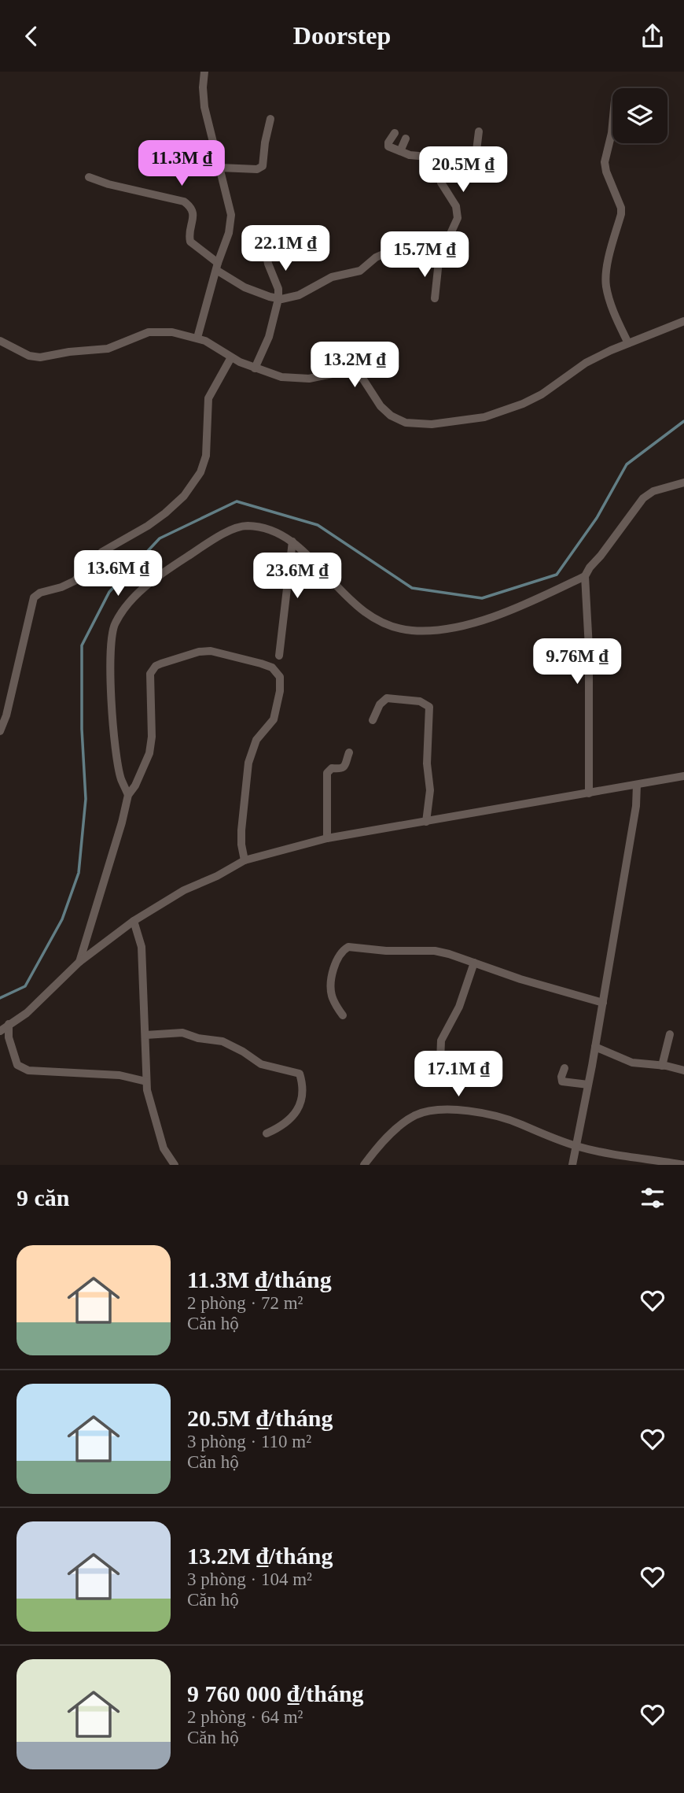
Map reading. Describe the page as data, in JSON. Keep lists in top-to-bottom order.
{
  "page": {
    "header": "Doorstep",
    "price": [
      "11.3M ₫",
      "20.5M ₫",
      "22.1M ₫",
      "15.7M ₫",
      "13.2M ₫",
      "13.6M ₫",
      "23.6M ₫",
      "9.76M ₫",
      "17.1M ₫"
    ],
    "heading": "9 căn",
    "list": [
      {
        "name": "11.3M ₫/tháng",
        "note": "2 phòng · 72 m² · Căn hộ"
      },
      {
        "name": "20.5M ₫/tháng",
        "note": "3 phòng · 110 m² · Căn hộ"
      },
      {
        "name": "13.2M ₫/tháng",
        "note": "3 phòng · 104 m² · Căn hộ"
      },
      {
        "name": "9 760 000 ₫/tháng",
        "note": "2 phòng · 64 m² · Căn hộ"
      }
    ]
  }
}
